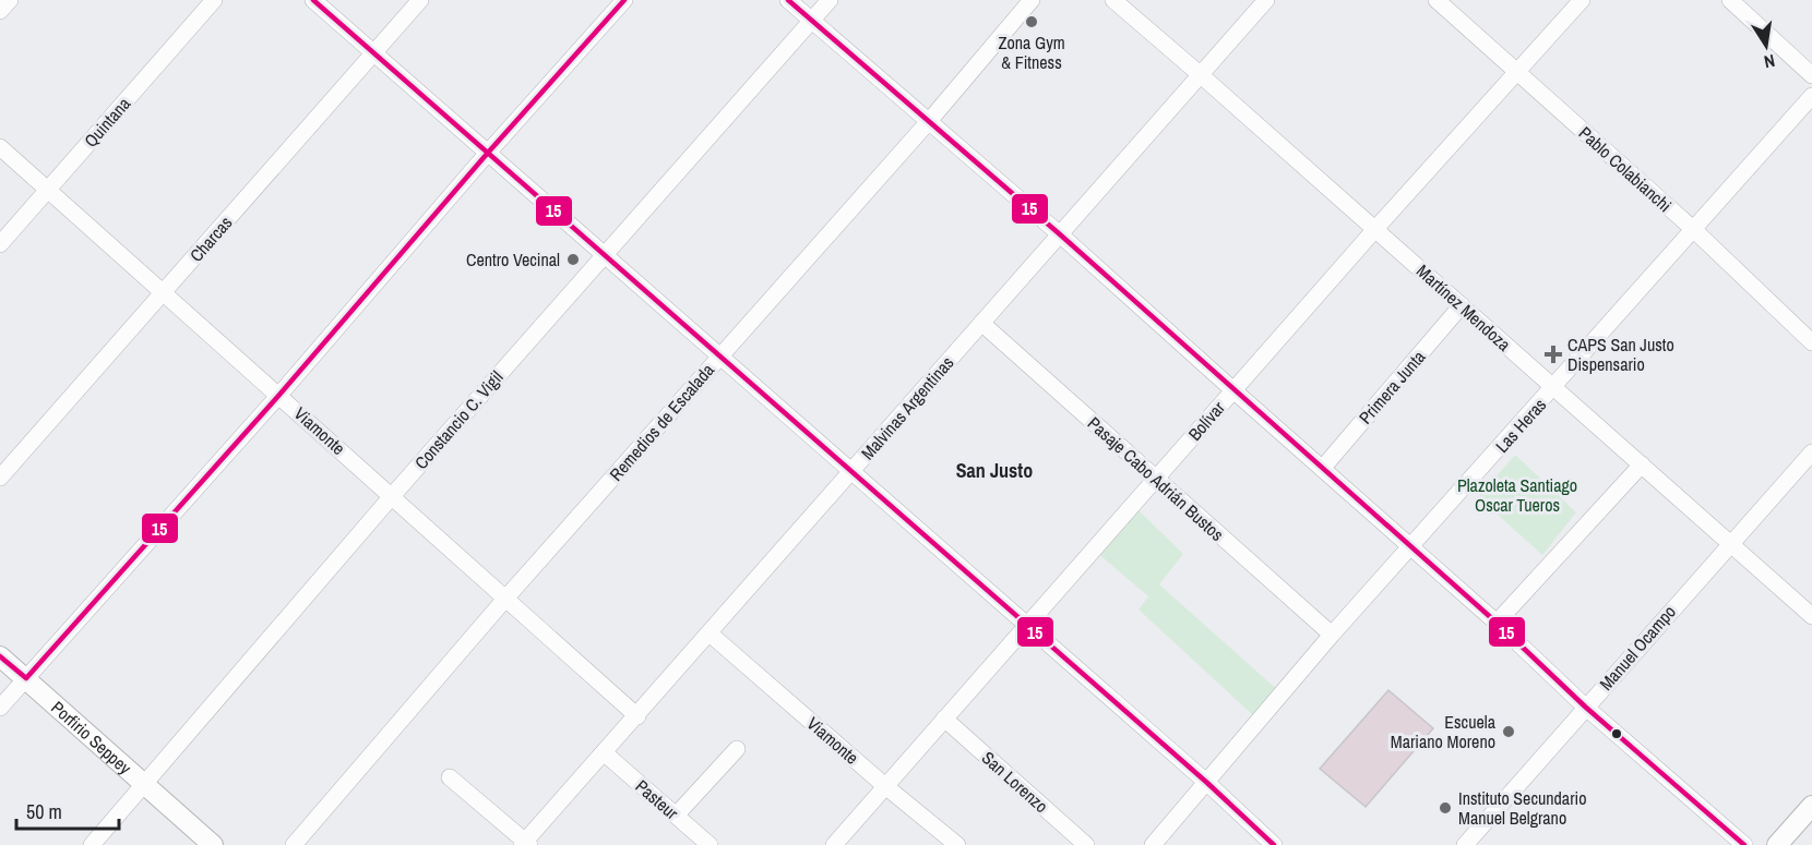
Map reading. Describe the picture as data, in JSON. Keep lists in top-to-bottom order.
{
  "streets": {
    "main road": ["Porfirio Seppey"],
    "street": [
      "Quintana",
      "Pablo Colabianchi",
      "Charcas",
      "Martínez Mendoza",
      "Primera Junta",
      "Malvinas Argentinas",
      "Constancio C. Vigil",
      "Bolívar",
      "Remedios de Escalada",
      "Las Heras",
      "Viamonte",
      "Pasaje Cabo Adrián Bustos",
      "Manuel Ocampo",
      "San Lorenzo",
      "Pasteur"
    ]
  },
  "crossings": [
    ["Quintana", "Viamonte"],
    ["Pablo Colabianchi", "Bolívar"],
    ["Pablo Colabianchi", "Las Heras"],
    ["Charcas", "Viamonte"],
    ["Martínez Mendoza", "Primera Junta"],
    ["Martínez Mendoza", "Malvinas Argentinas"],
    ["Martínez Mendoza", "Bolívar"],
    ["Martínez Mendoza", "Las Heras"],
    ["Martínez Mendoza", "Manuel Ocampo"],
    ["Malvinas Argentinas", "Viamonte"],
    ["Malvinas Argentinas", "Pasaje Cabo Adrián Bustos"],
    ["Malvinas Argentinas", "Pasteur"],
    ["Constancio C. Vigil", "Viamonte"],
    ["Constancio C. Vigil", "Porfirio Seppey"],
    ["Bolívar", "Viamonte"],
    ["Bolívar", "Pasaje Cabo Adrián Bustos"],
    ["Bolívar", "San Lorenzo"],
    ["Remedios de Escalada", "Viamonte"],
    ["Las Heras", "Pasaje Cabo Adrián Bustos"]
  ],
  "districts": ["San Justo"],
  "parks": ["Plazoleta Santiago Oscar Tueros"],
  "places": {
    "other": [
      "Zona Gym & Fitness",
      "Centro Vecinal",
      "Escuela Mariano Moreno",
      "Instituto Secundario Manuel Belgrano"
    ],
    "health": ["CAPS San Justo Dispensario"]
  },
  "lines": ["transit line 15"],
  "scale_bar": "50 m",
  "north": "bottom"
}
